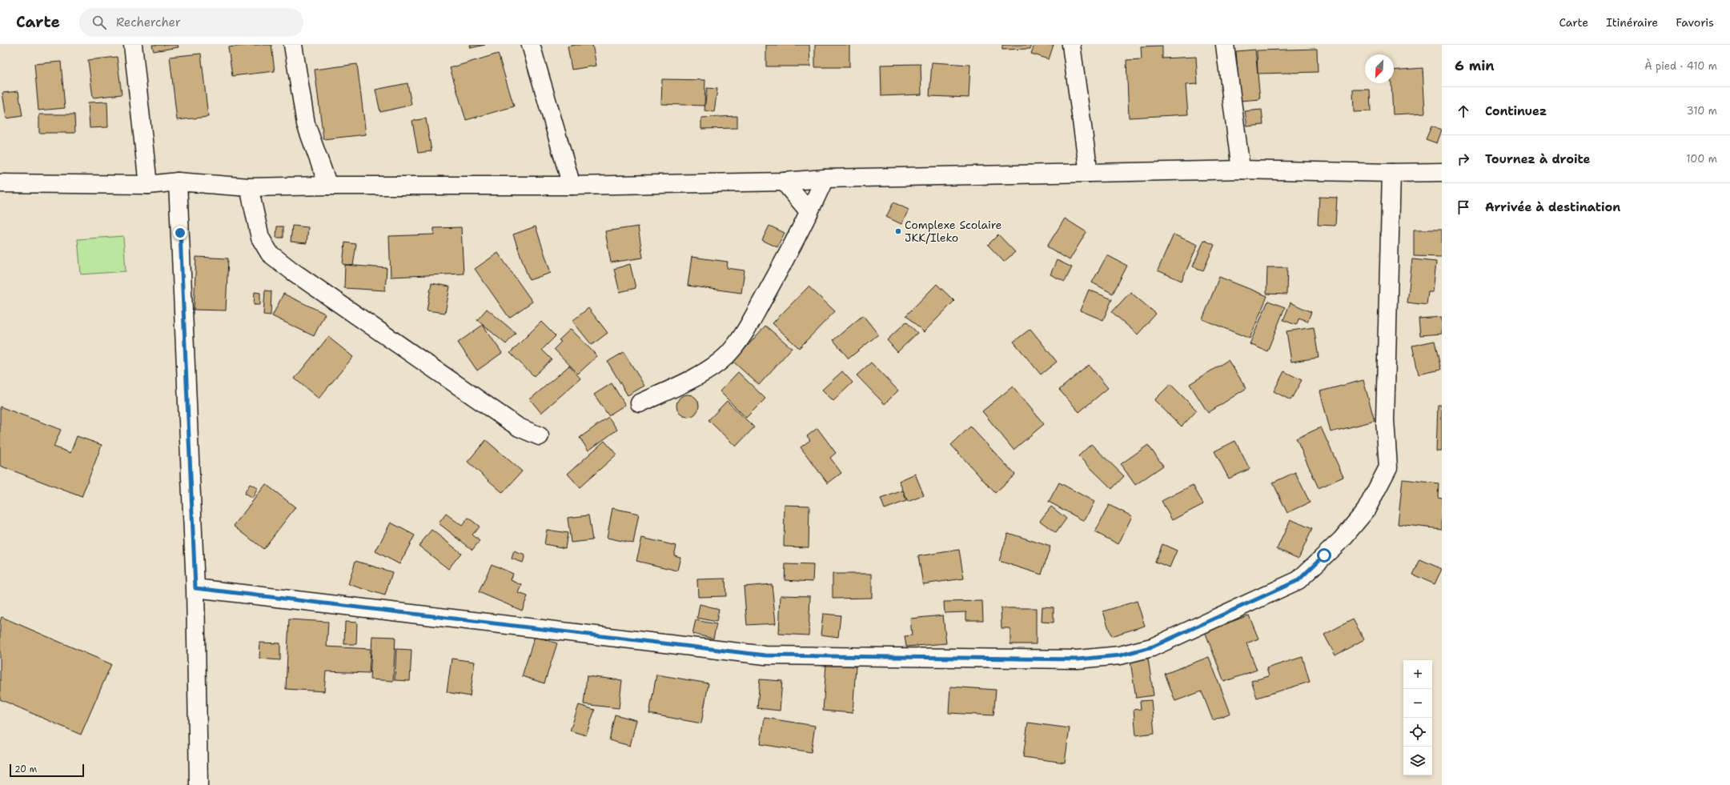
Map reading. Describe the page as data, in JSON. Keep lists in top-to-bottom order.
{
  "places": ["Complexe Scolaire JKK/Ileko"],
  "scale_bar": "20 m",
  "north": "bottom left",
  "page": {
    "header": "Carte",
    "search": "Rechercher",
    "nav": ["Carte", "Itinéraire", "Favoris"],
    "heading": ["6 min", "À pied · 410 m"],
    "list": [
      ["Continuez", "310 m"],
      ["Tournez à droite", "100 m"],
      "Arrivée à destination"
    ],
    "map_buttons": ["+", "−"],
    "scale": "20 m"
  }
}
